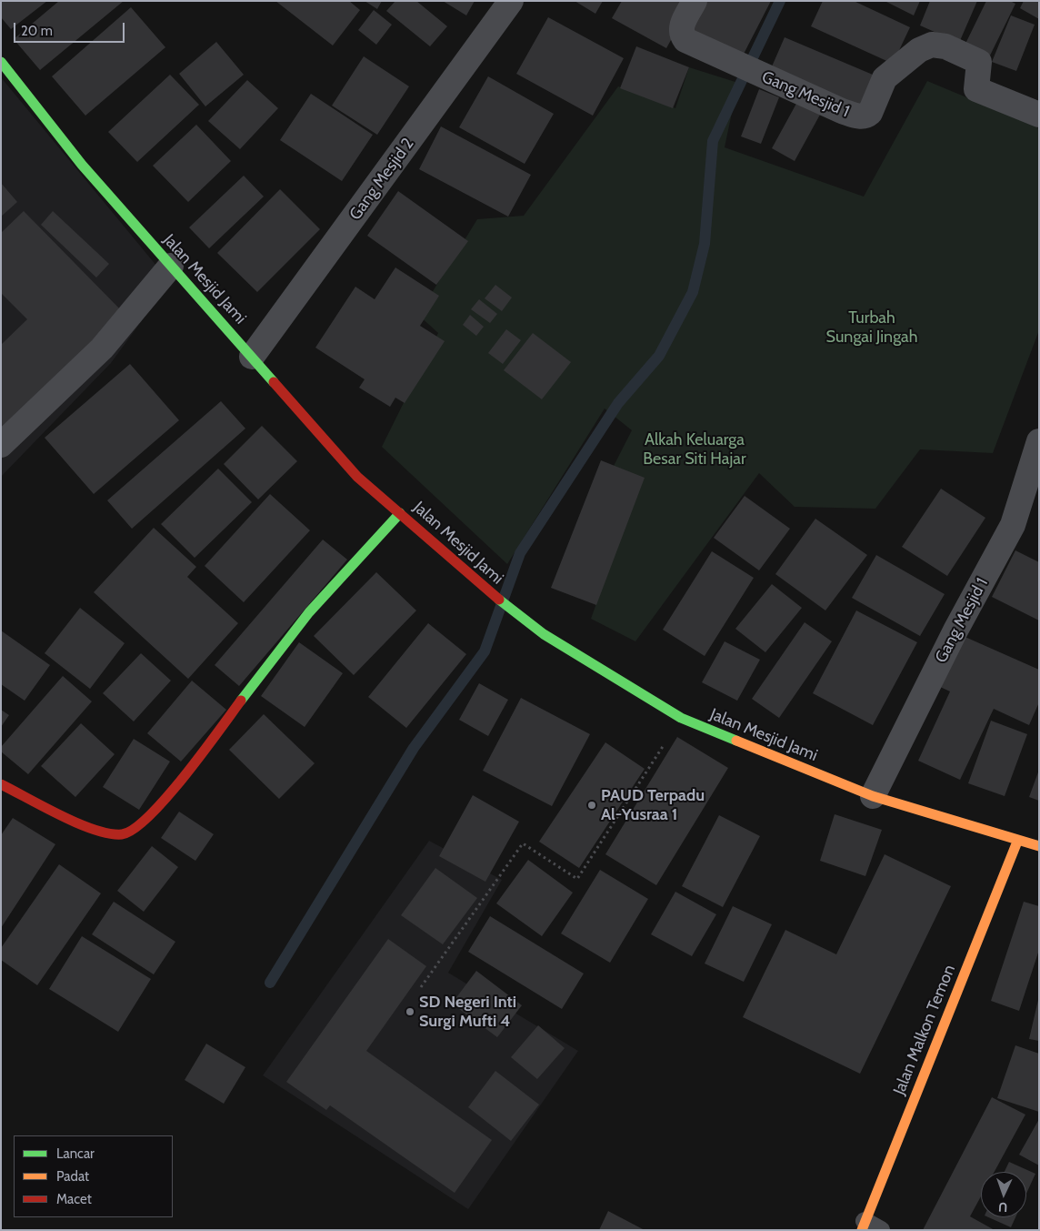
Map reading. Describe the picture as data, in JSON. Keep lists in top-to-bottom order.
{
  "streets": {
    "main road": ["Jalan Mesjid Jami", "Jalan Malkon Temon"],
    "street": ["Gang Mesjid 1", "Gang Mesjid 2"]
  },
  "crossings": [
    ["Gang Mesjid 1", "Jalan Mesjid Jami"],
    ["Gang Mesjid 2", "Jalan Mesjid Jami"],
    ["Jalan Mesjid Jami", "Jalan Malkon Temon"]
  ],
  "parks": ["Turbah Sungai Jingah", "Alkah Keluarga Besar Siti Hajar"],
  "places": ["PAUD Terpadu Al-Yusraa 1", "SD Negeri Inti Surgi Mufti 4"],
  "legend": ["Lancar", "Padat", "Macet"],
  "scale_bar": "20 m",
  "north": "bottom"
}
